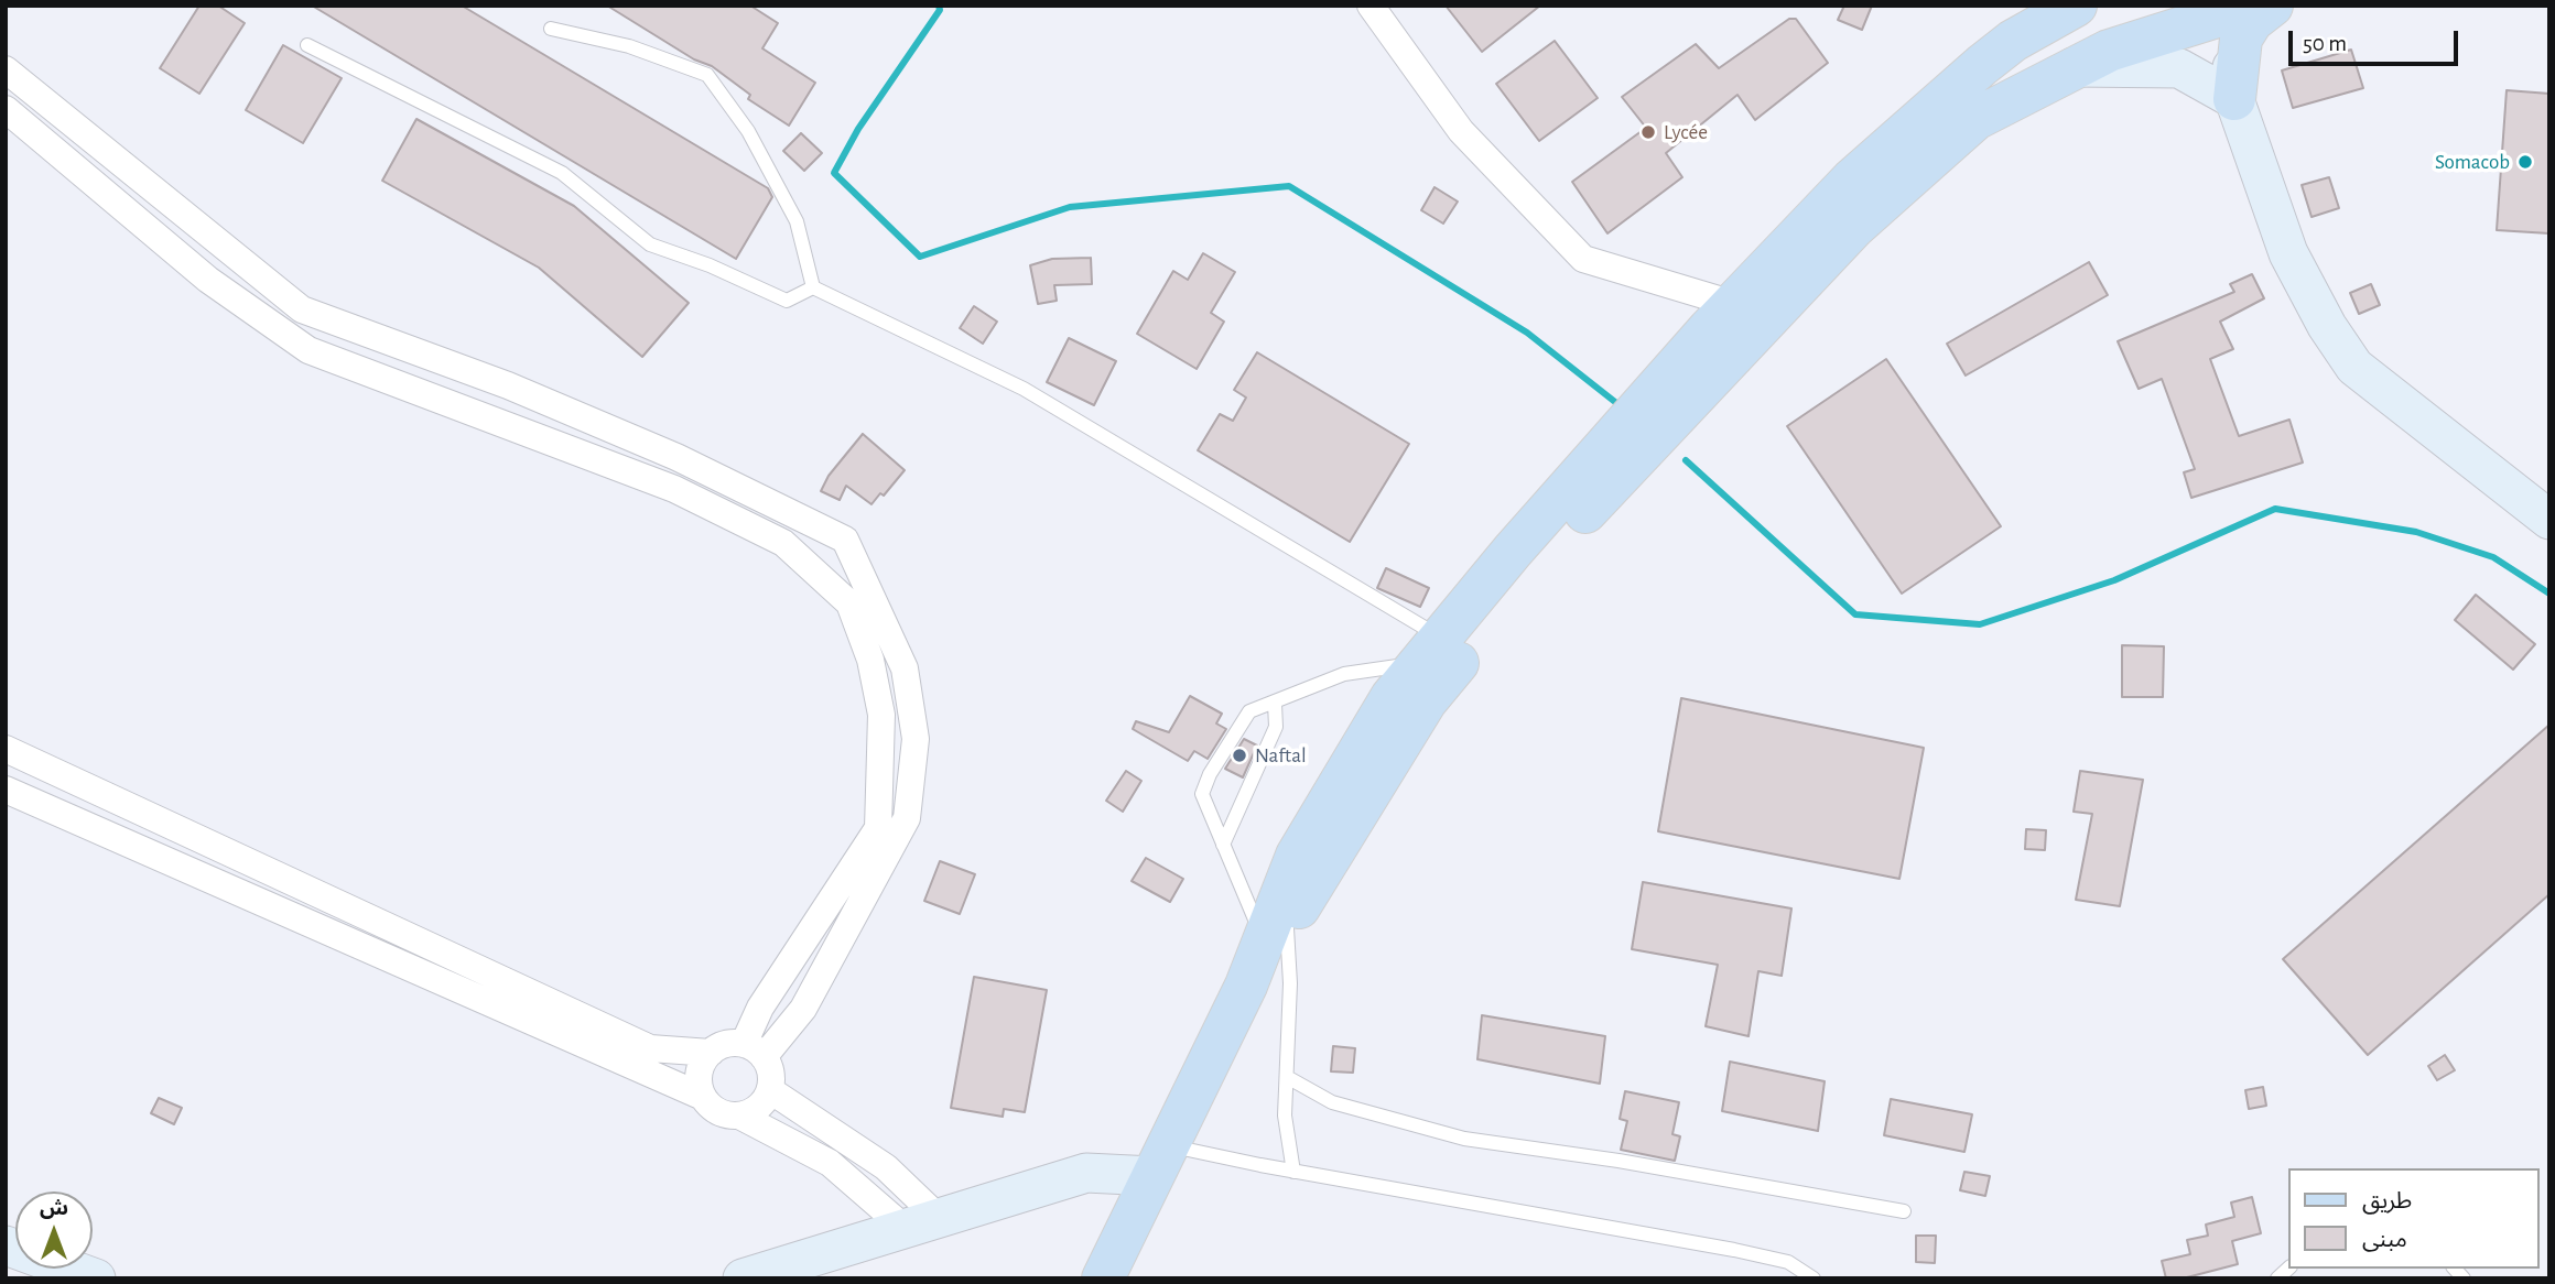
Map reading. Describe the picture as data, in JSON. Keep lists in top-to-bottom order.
{
  "places": ["Lycée", "Somacob", "Naftal"],
  "legend": ["طريق", "مبنى"],
  "scale_bar": "50 m",
  "north": "top"
}
